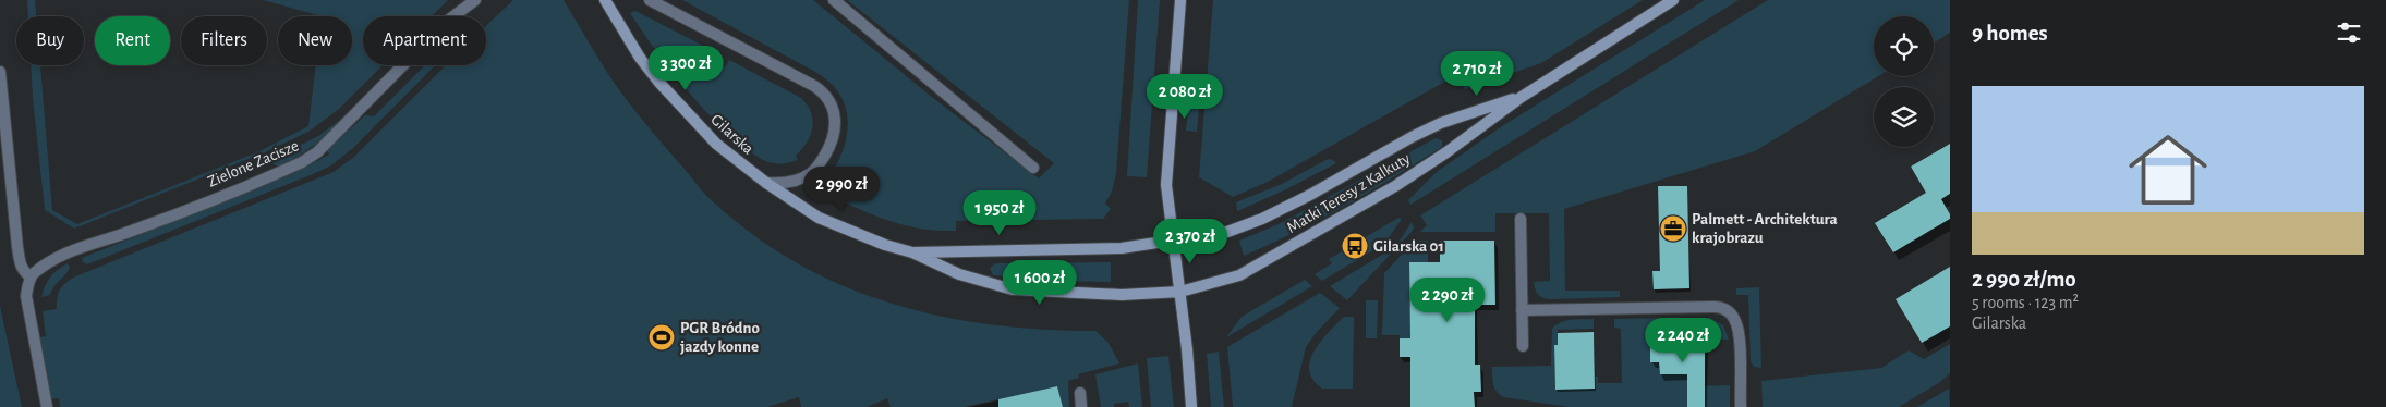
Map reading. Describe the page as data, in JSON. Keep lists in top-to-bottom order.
{
  "streets": {
    "street": ["Gilarska", "Zielone Zacisze", "Matki Teresy z Kalkuty"]
  },
  "crossings": [
    ["Gilarska", "Matki Teresy z Kalkuty"]
  ],
  "places": {
    "office": ["Palmett - Architektura krajobrazu"],
    "bus stop": ["Gilarska 01"],
    "sports": ["PGR Bródno jazdy konne"]
  },
  "page": {
    "heading": "9 homes",
    "chip": [
      "Buy",
      "Rent",
      "Filters",
      "New",
      "Apartment"
    ],
    "price": [
      "3 300 zł",
      "2 710 zł",
      "2 080 zł",
      "2 990 zł",
      "1 950 zł",
      "2 370 zł",
      "1 600 zł",
      "2 290 zł",
      "2 240 zł"
    ],
    "list": [
      {
        "name": "2 990 zł/mo",
        "note": "5 rooms · 123 m² · Gilarska"
      }
    ]
  }
}
